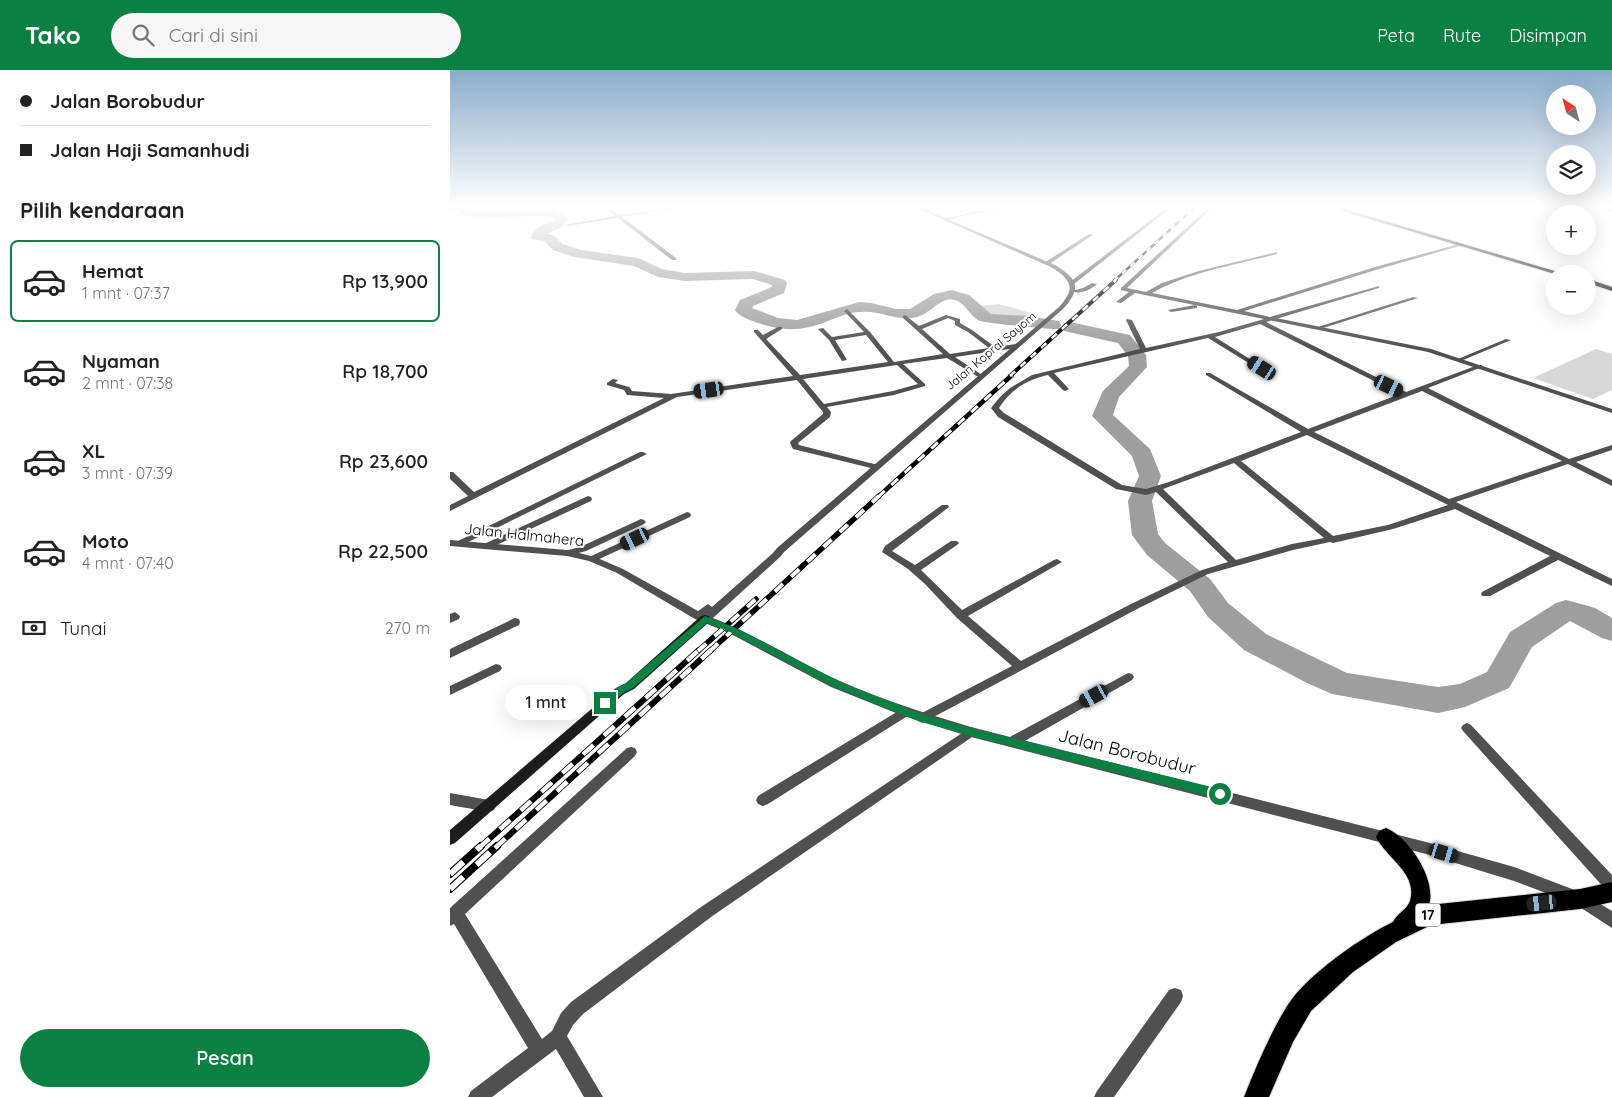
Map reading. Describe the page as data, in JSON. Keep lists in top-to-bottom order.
{
  "streets": {
    "highway": ["17"],
    "street": ["Jalan Kopral Sayom", "Jalan Halmahera", "Jalan Borobudur"]
  },
  "crossings": [
    ["Jalan Kopral Sayom", "Jalan Halmahera"],
    ["Jalan Kopral Sayom", "Jalan Borobudur"],
    ["Jalan Halmahera", "Jalan Borobudur"],
    ["Jalan Borobudur", "17"]
  ],
  "north": "top left",
  "page": {
    "header": "Tako",
    "search": "Cari di sini",
    "nav": ["Peta", "Rute", "Disimpan"],
    "banner": ["Jalan Borobudur", "Jalan Haji Samanhudi"],
    "map_buttons": ["+", "−"],
    "heading": "Pilih kendaraan",
    "list": [
      {
        "name": "Hemat",
        "note": "1 mnt · 07:37",
        "value": "Rp 13,900"
      },
      {
        "name": "Nyaman",
        "note": "2 mnt · 07:38",
        "value": "Rp 18,700"
      },
      {
        "name": "XL",
        "note": "3 mnt · 07:39",
        "value": "Rp 23,600"
      },
      {
        "name": "Moto",
        "note": "4 mnt · 07:40",
        "value": "Rp 22,500"
      }
    ],
    "pay": ["Tunai", "270 m"],
    "bubble": "1 mnt",
    "buttons": "Pesan"
  }
}
